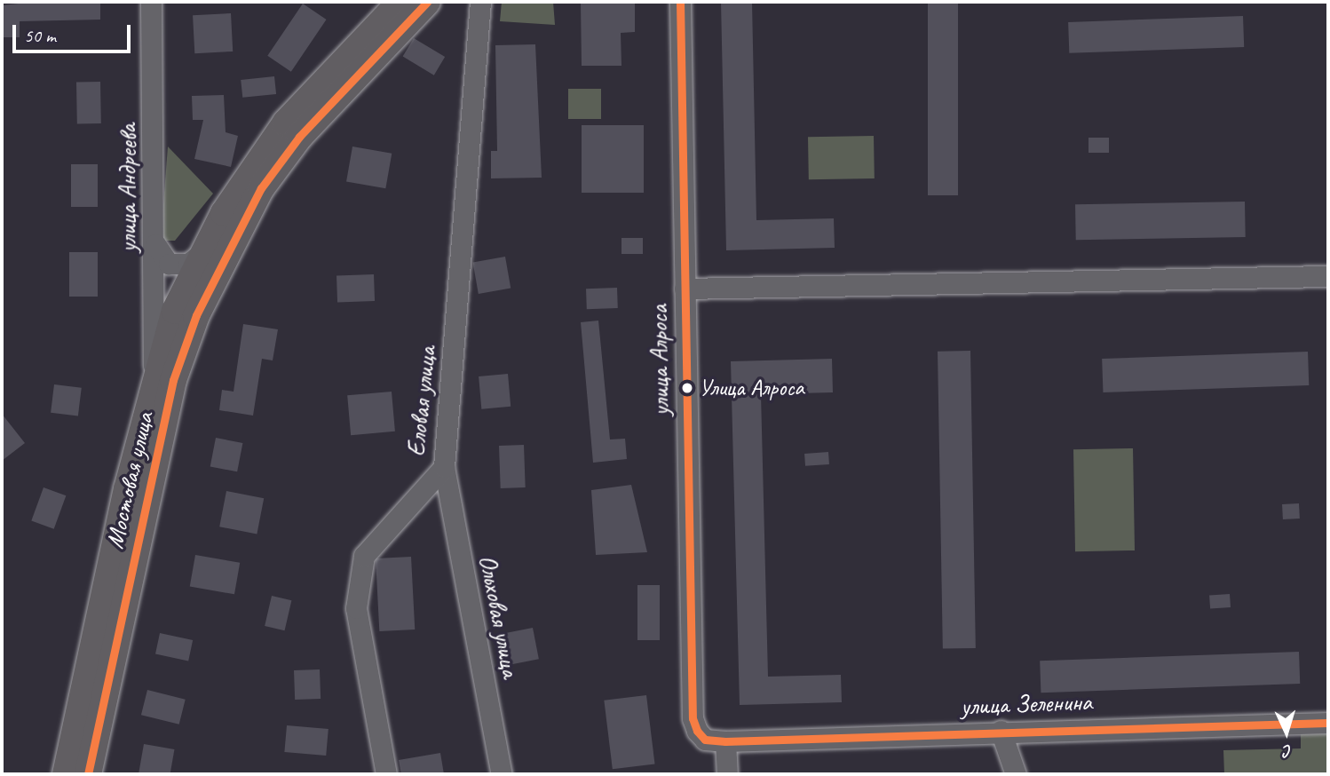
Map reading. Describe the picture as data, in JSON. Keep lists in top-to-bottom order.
{
  "streets": {
    "main road": ["Мостовая улица"],
    "street": [
      "улица Андреева",
      "улица Алроса",
      "Еловая улица",
      "Ольховая улица",
      "улица Зеленина"
    ]
  },
  "crossings": [
    ["улица Андреева", "Мостовая улица"],
    ["улица Алроса", "улица Зеленина"],
    ["Еловая улица", "Ольховая улица"]
  ],
  "places": ["Улица Алроса"],
  "scale_bar": "50 m",
  "north": "bottom"
}
